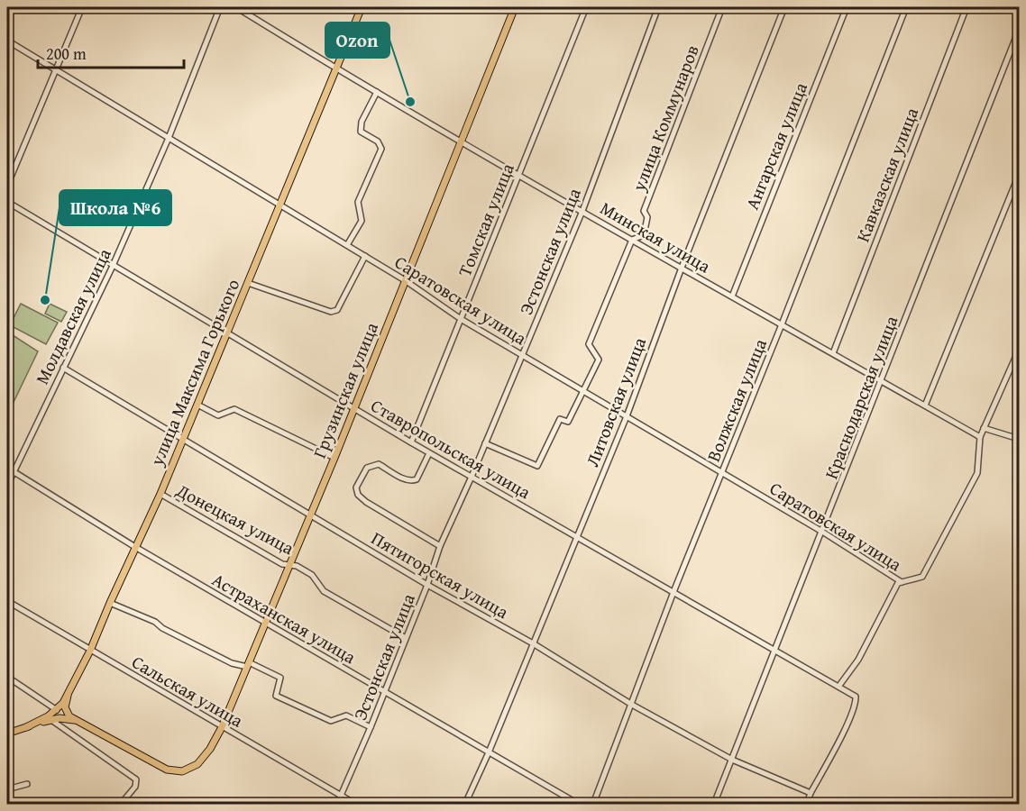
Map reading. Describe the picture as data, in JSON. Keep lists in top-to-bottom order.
{
  "streets": {
    "main road": ["улица Максима Горького", "Грузинская улица"],
    "street": [
      "улица Коммунаров",
      "Ангарская улица",
      "Кавказская улица",
      "Томская улица",
      "Минская улица",
      "Эстонская улица",
      "Саратовская улица",
      "Молдавская улица",
      "Краснодарская улица",
      "Волжская улица",
      "Литовская улица",
      "Ставропольская улица",
      "Донецкая улица",
      "Пятигорская улица",
      "Астраханская улица",
      "Сальская улица"
    ]
  },
  "crossings": [
    ["улица Коммунаров", "Минская улица"],
    ["улица Коммунаров", "Эстонская улица"],
    ["улица Коммунаров", "Саратовская улица"],
    ["Ангарская улица", "Минская улица"],
    ["Кавказская улица", "Минская улица"],
    ["Томская улица", "Минская улица"],
    ["Томская улица", "Саратовская улица"],
    ["Томская улица", "Ставропольская улица"],
    ["Минская улица", "Эстонская улица"],
    ["Минская улица", "улица Максима Горького"],
    ["Минская улица", "Грузинская улица"],
    ["Минская улица", "Краснодарская улица"],
    ["Минская улица", "Волжская улица"],
    ["Минская улица", "Литовская улица"],
    ["Эстонская улица", "Саратовская улица"],
    ["Эстонская улица", "Ставропольская улица"],
    ["Эстонская улица", "Донецкая улица"],
    ["Эстонская улица", "Пятигорская улица"],
    ["Эстонская улица", "Астраханская улица"],
    ["Эстонская улица", "Сальская улица"],
    ["Саратовская улица", "Молдавская улица"],
    ["Саратовская улица", "улица Максима Горького"],
    ["Саратовская улица", "Грузинская улица"],
    ["Саратовская улица", "Краснодарская улица"],
    ["Саратовская улица", "Волжская улица"],
    ["Саратовская улица", "Литовская улица"],
    ["Молдавская улица", "Ставропольская улица"],
    ["Молдавская улица", "Пятигорская улица"],
    ["Молдавская улица", "Астраханская улица"],
    ["улица Максима Горького", "Ставропольская улица"],
    ["улица Максима Горького", "Донецкая улица"],
    ["улица Максима Горького", "Пятигорская улица"],
    ["улица Максима Горького", "Астраханская улица"],
    ["улица Максима Горького", "Сальская улица"],
    ["Грузинская улица", "Ставропольская улица"],
    ["Грузинская улица", "Донецкая улица"],
    ["Грузинская улица", "Пятигорская улица"],
    ["Грузинская улица", "Астраханская улица"],
    ["Грузинская улица", "Сальская улица"],
    ["Краснодарская улица", "Ставропольская улица"],
    ["Краснодарская улица", "Пятигорская улица"],
    ["Волжская улица", "Ставропольская улица"],
    ["Волжская улица", "Пятигорская улица"],
    ["Литовская улица", "Ставропольская улица"],
    ["Литовская улица", "Пятигорская улица"],
    ["Литовская улица", "Астраханская улица"],
    ["Ставропольская улица", "Пятигорская улица"]
  ],
  "places": ["Ozon", "Школа №6"],
  "scale_bar": "200 m"
}
